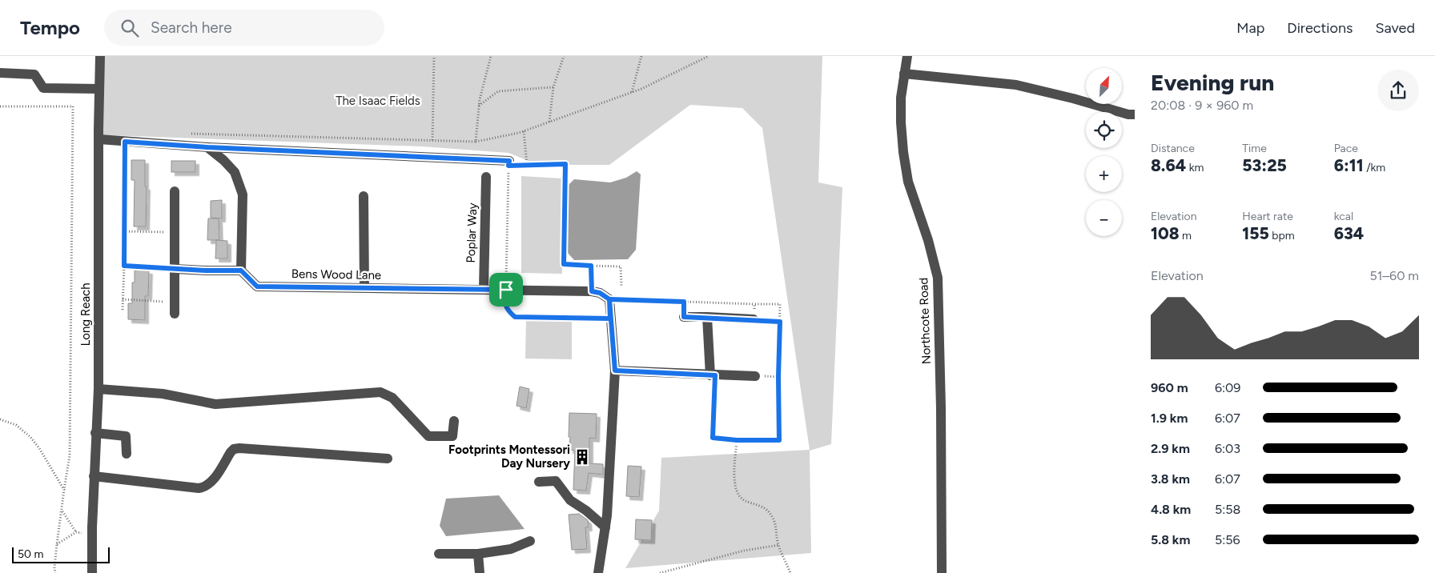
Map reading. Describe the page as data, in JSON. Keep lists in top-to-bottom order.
{
  "streets": {
    "street": [
      "Poplar Way",
      "Bens Wood Lane",
      "Long Reach",
      "Northcote Road"
    ]
  },
  "crossings": [
    ["Poplar Way", "Bens Wood Lane"]
  ],
  "parks": ["The Isaac Fields"],
  "places": {
    "building": ["Footprints Montessori Day Nursery"]
  },
  "scale_bar": "50 m",
  "north": "top right",
  "page": {
    "header": "Tempo",
    "search": "Search here",
    "nav": ["Map", "Directions", "Saved"],
    "heading": ["Evening run", "20:08 · 9 × 960 m"],
    "map_buttons": ["+", "−"],
    "stats": [
      ["Distance", "8.64 km"],
      ["Time", "53:25"],
      ["Pace", "6:11 /km"],
      ["Elevation", "108 m"],
      ["Heart rate", "155 bpm"],
      ["kcal", "634"]
    ],
    "chart": ["Elevation", "51–60 m"],
    "list": [
      {
        "name": "960 m",
        "note": "6:09"
      },
      {
        "name": "1.9 km",
        "note": "6:07"
      },
      {
        "name": "2.9 km",
        "note": "6:03"
      },
      {
        "name": "3.8 km",
        "note": "6:07"
      },
      {
        "name": "4.8 km",
        "note": "5:58"
      },
      {
        "name": "5.8 km",
        "note": "5:56"
      }
    ],
    "scale": "50 m"
  }
}
